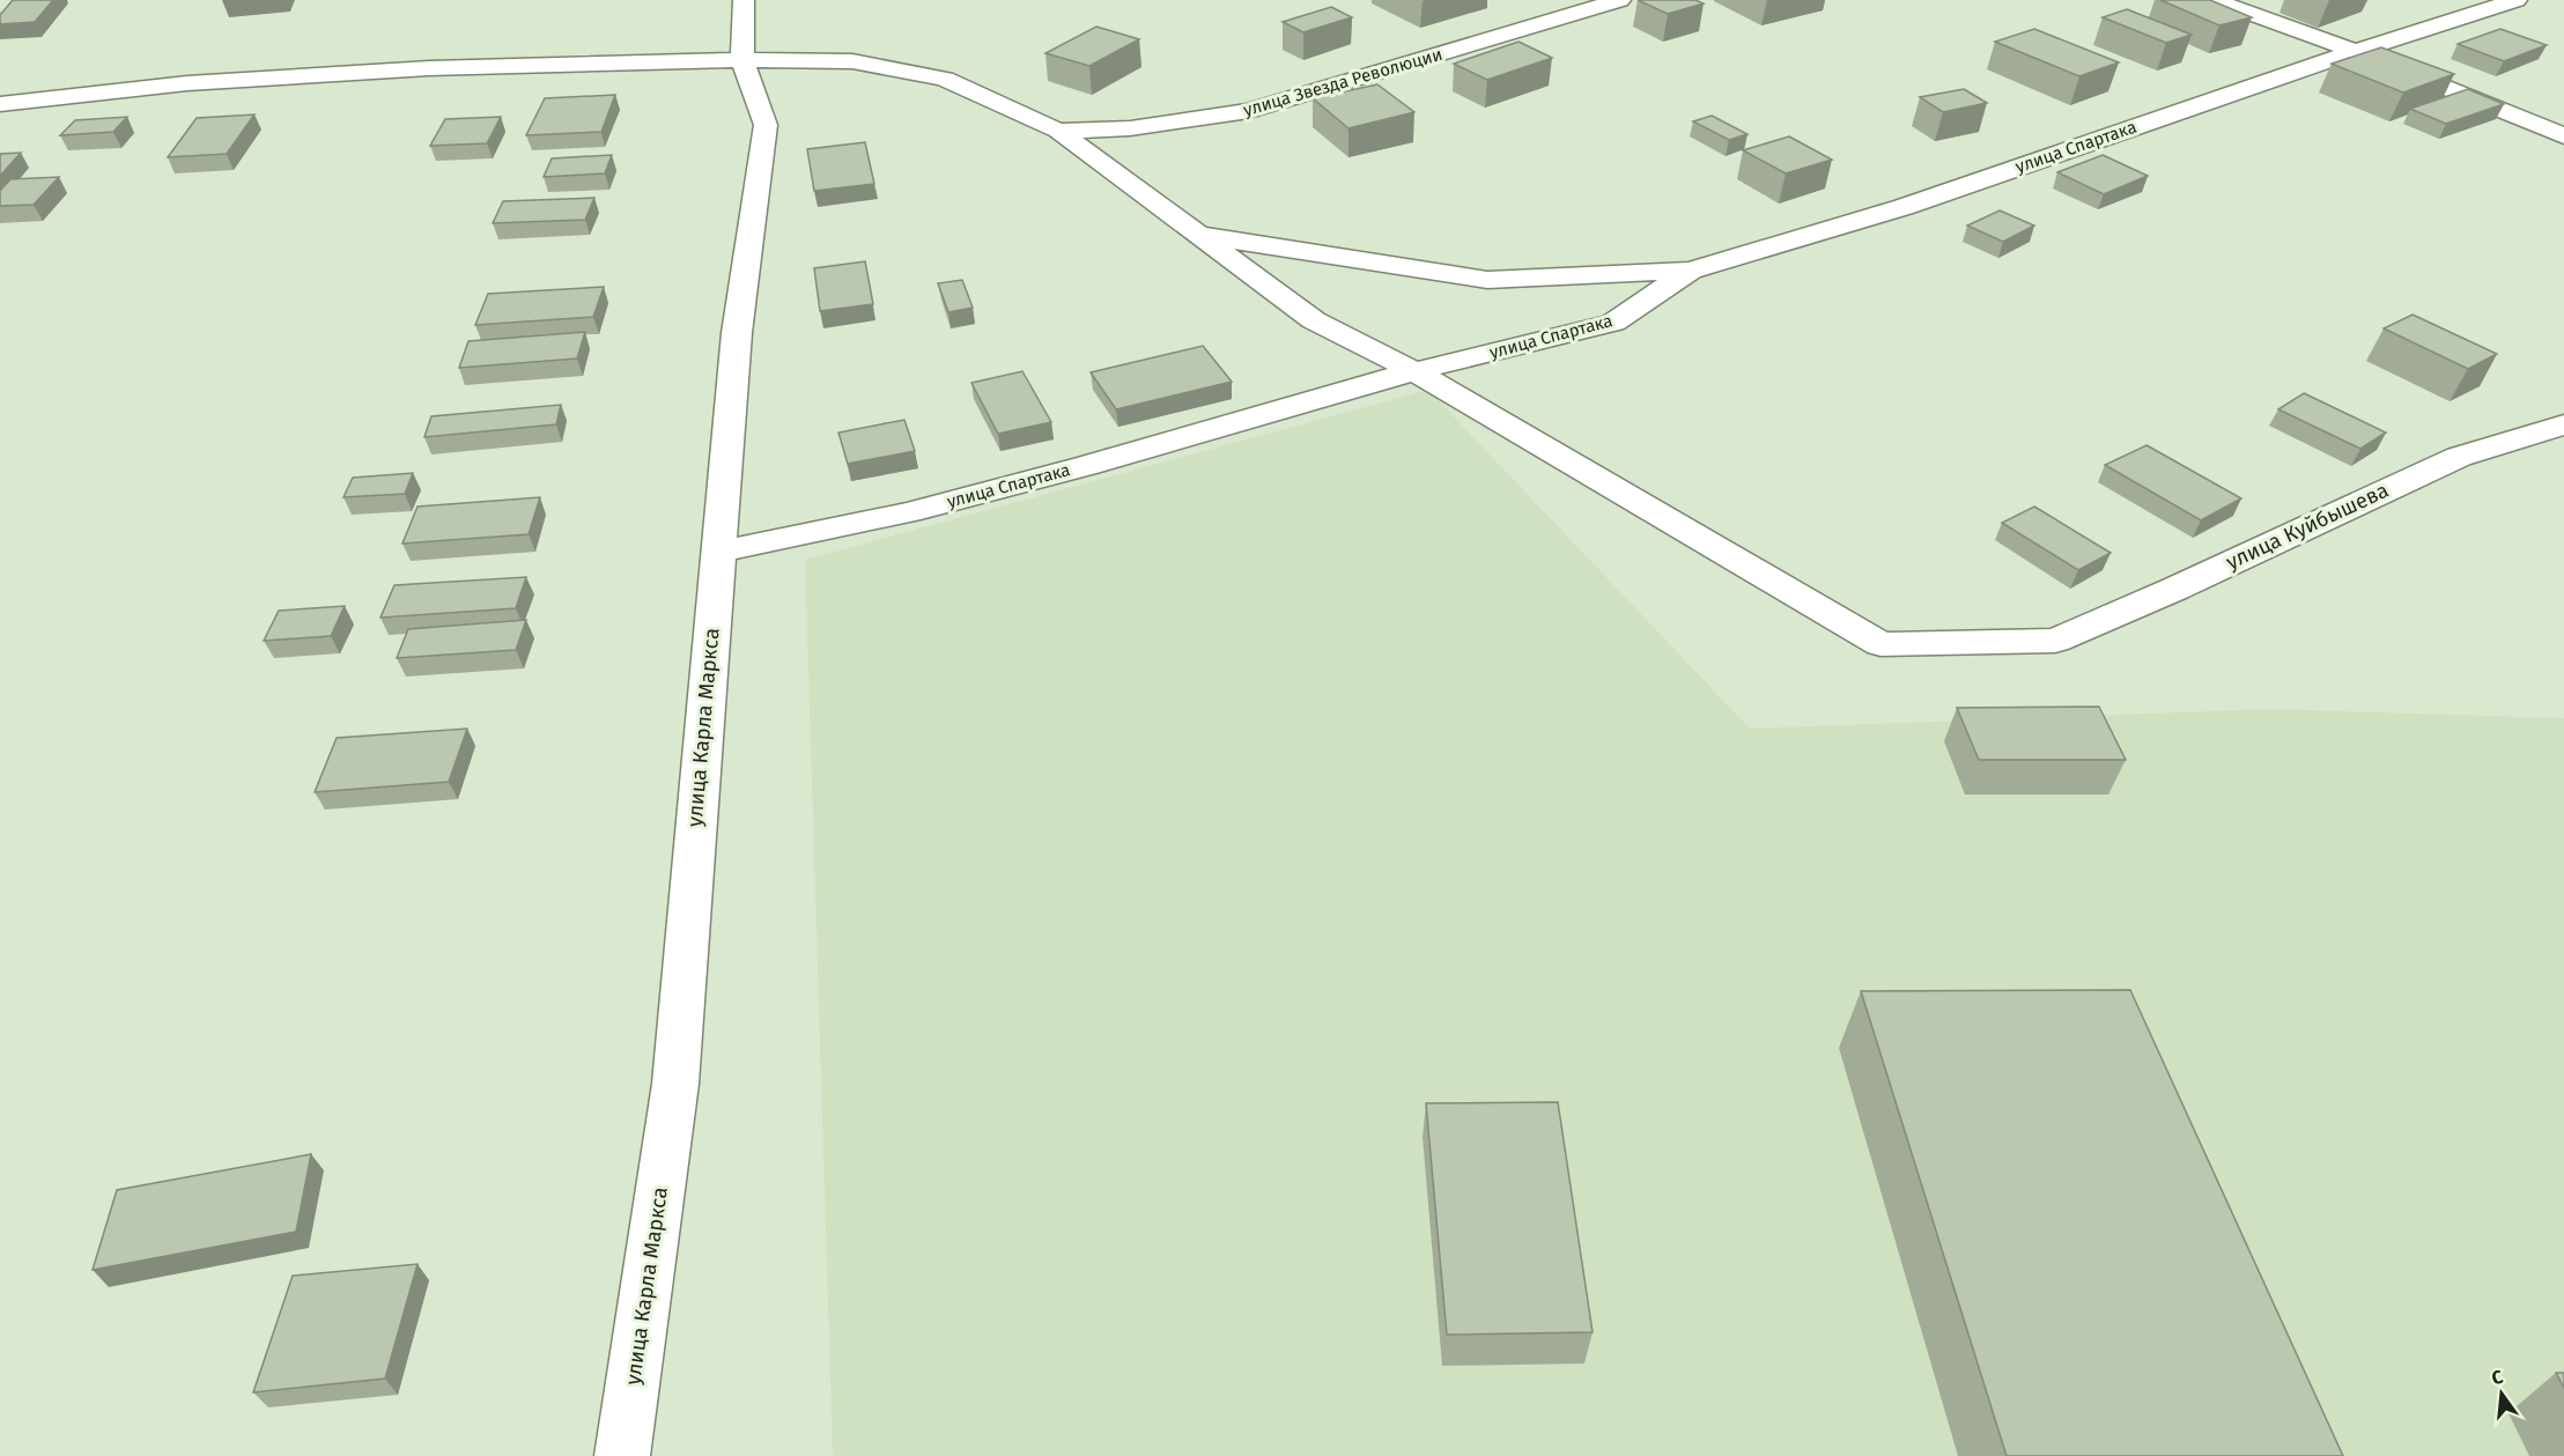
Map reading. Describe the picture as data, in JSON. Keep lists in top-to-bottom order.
{
  "streets": {
    "street": [
      "улица Звезда Революции",
      "улица Спартака",
      "улица Куйбышева",
      "улица Карла Маркса"
    ]
  },
  "crossings": [
    ["улица Спартака", "улица Куйбышева"],
    ["улица Спартака", "улица Карла Маркса"]
  ],
  "north": "top"
}
